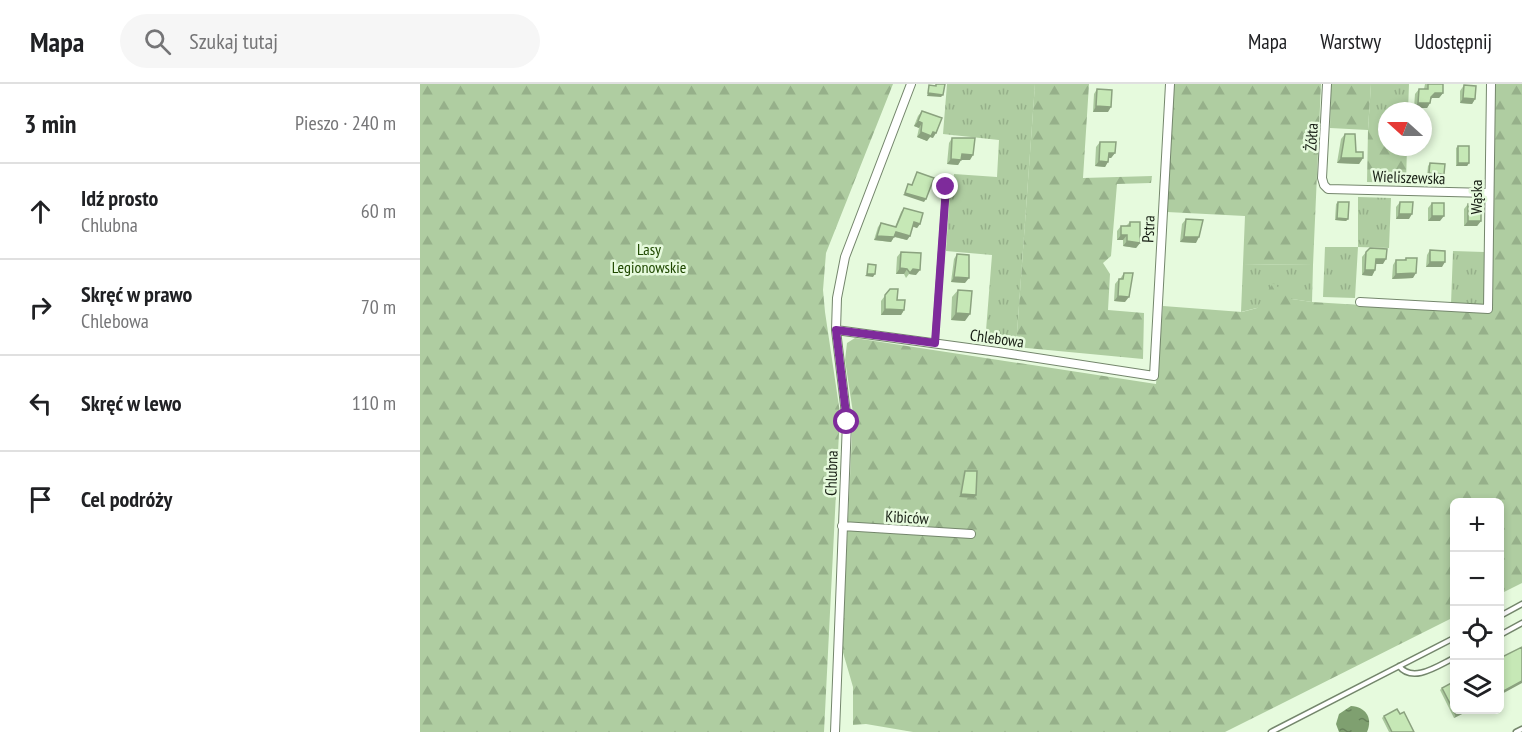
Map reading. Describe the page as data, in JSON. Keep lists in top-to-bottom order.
{
  "streets": {
    "street": [
      "Żółta",
      "Wieliszewska",
      "Wąska",
      "Pstra",
      "Chlebowa",
      "Chlubna",
      "Kibiców"
    ]
  },
  "crossings": [
    ["Żółta", "Wieliszewska"],
    ["Wieliszewska", "Wąska"],
    ["Pstra", "Chlebowa"],
    ["Chlebowa", "Chlubna"],
    ["Chlubna", "Kibiców"]
  ],
  "parks": ["Lasy Legionowskie"],
  "north": "left",
  "page": {
    "header": "Mapa",
    "search": "Szukaj tutaj",
    "nav": ["Mapa", "Warstwy", "Udostępnij"],
    "heading": ["3 min", "Pieszo · 240 m"],
    "list": [
      ["Idź prosto", "Chlubna", "60 m"],
      ["Skręć w prawo", "Chlebowa", "70 m"],
      ["Skręć w lewo", "110 m"],
      "Cel podróży"
    ],
    "map_buttons": ["+", "−"]
  }
}
